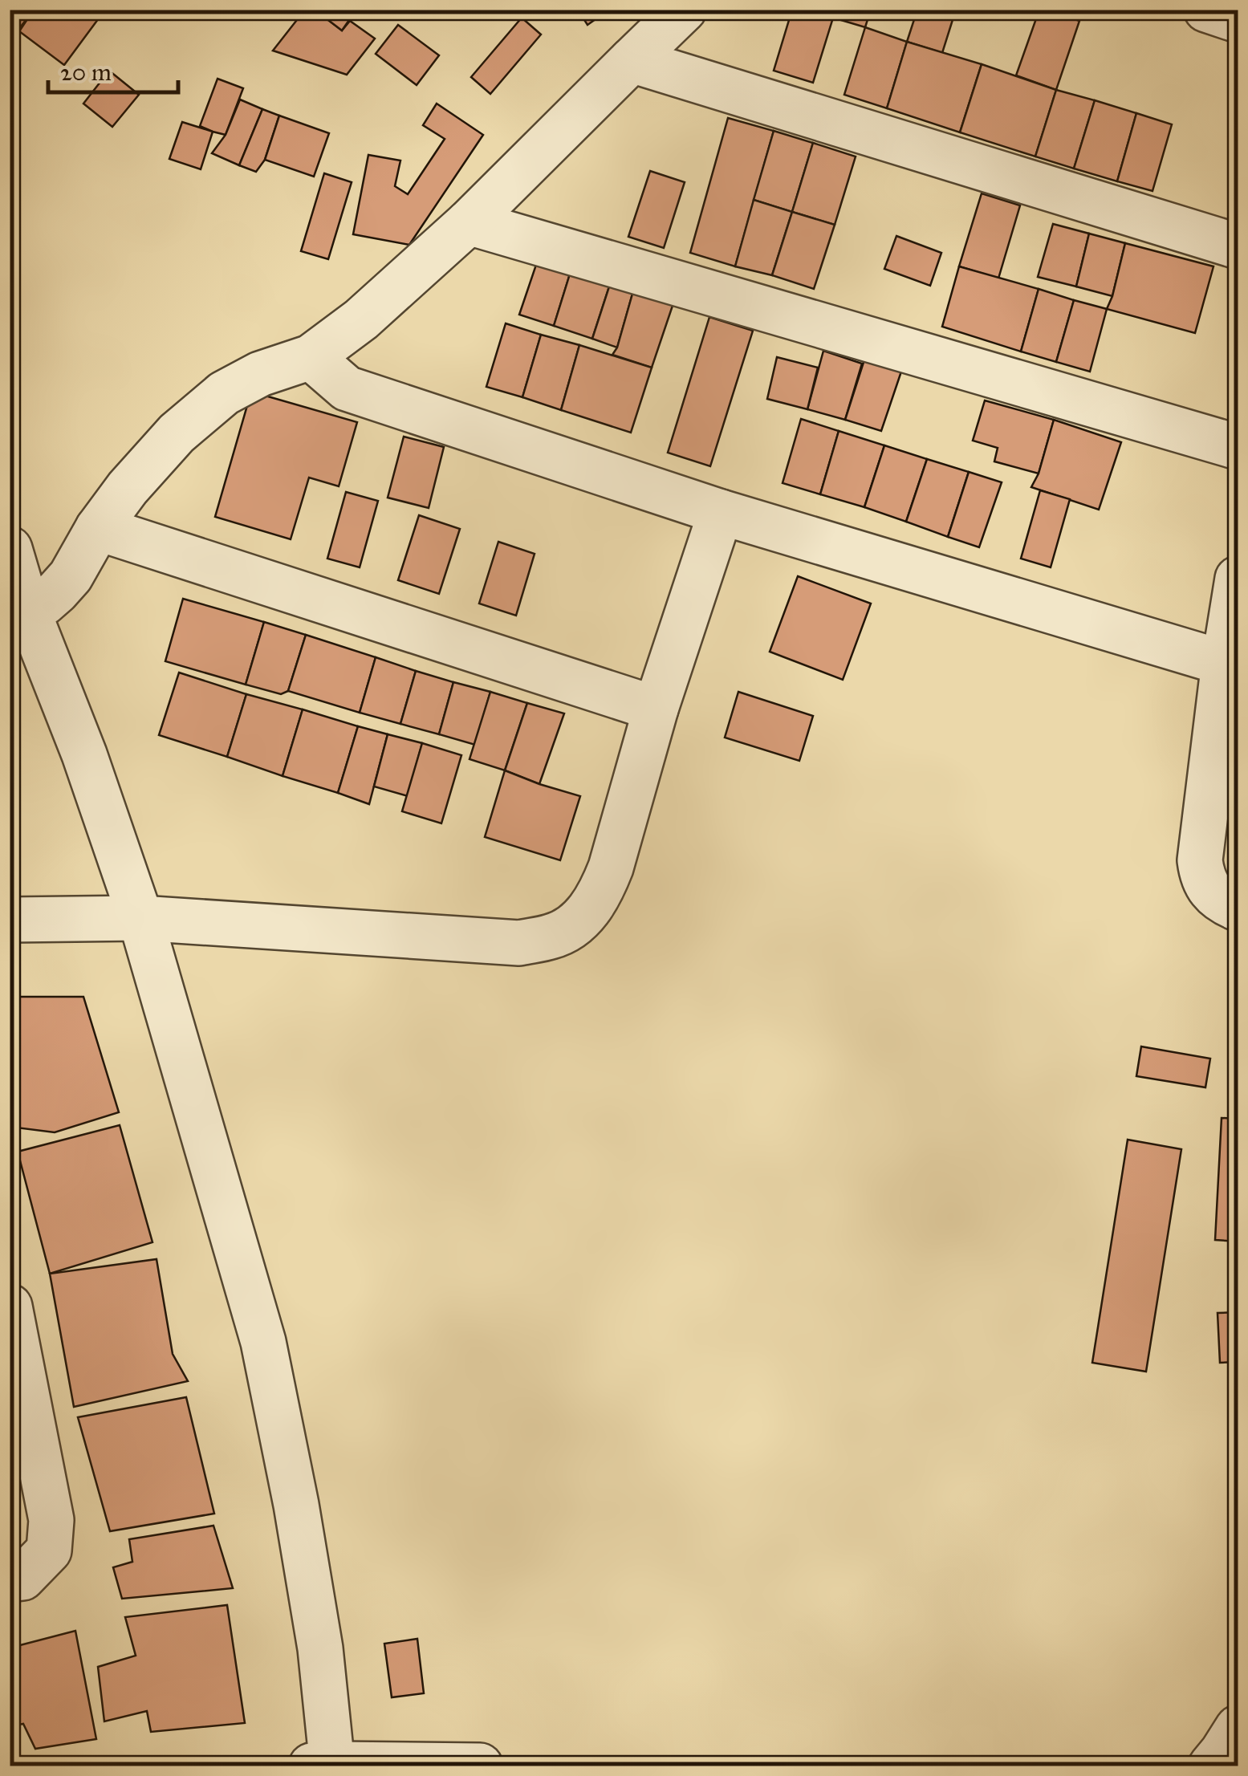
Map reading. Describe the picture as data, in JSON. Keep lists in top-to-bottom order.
{
  "scale_bar": "20 m"
}
